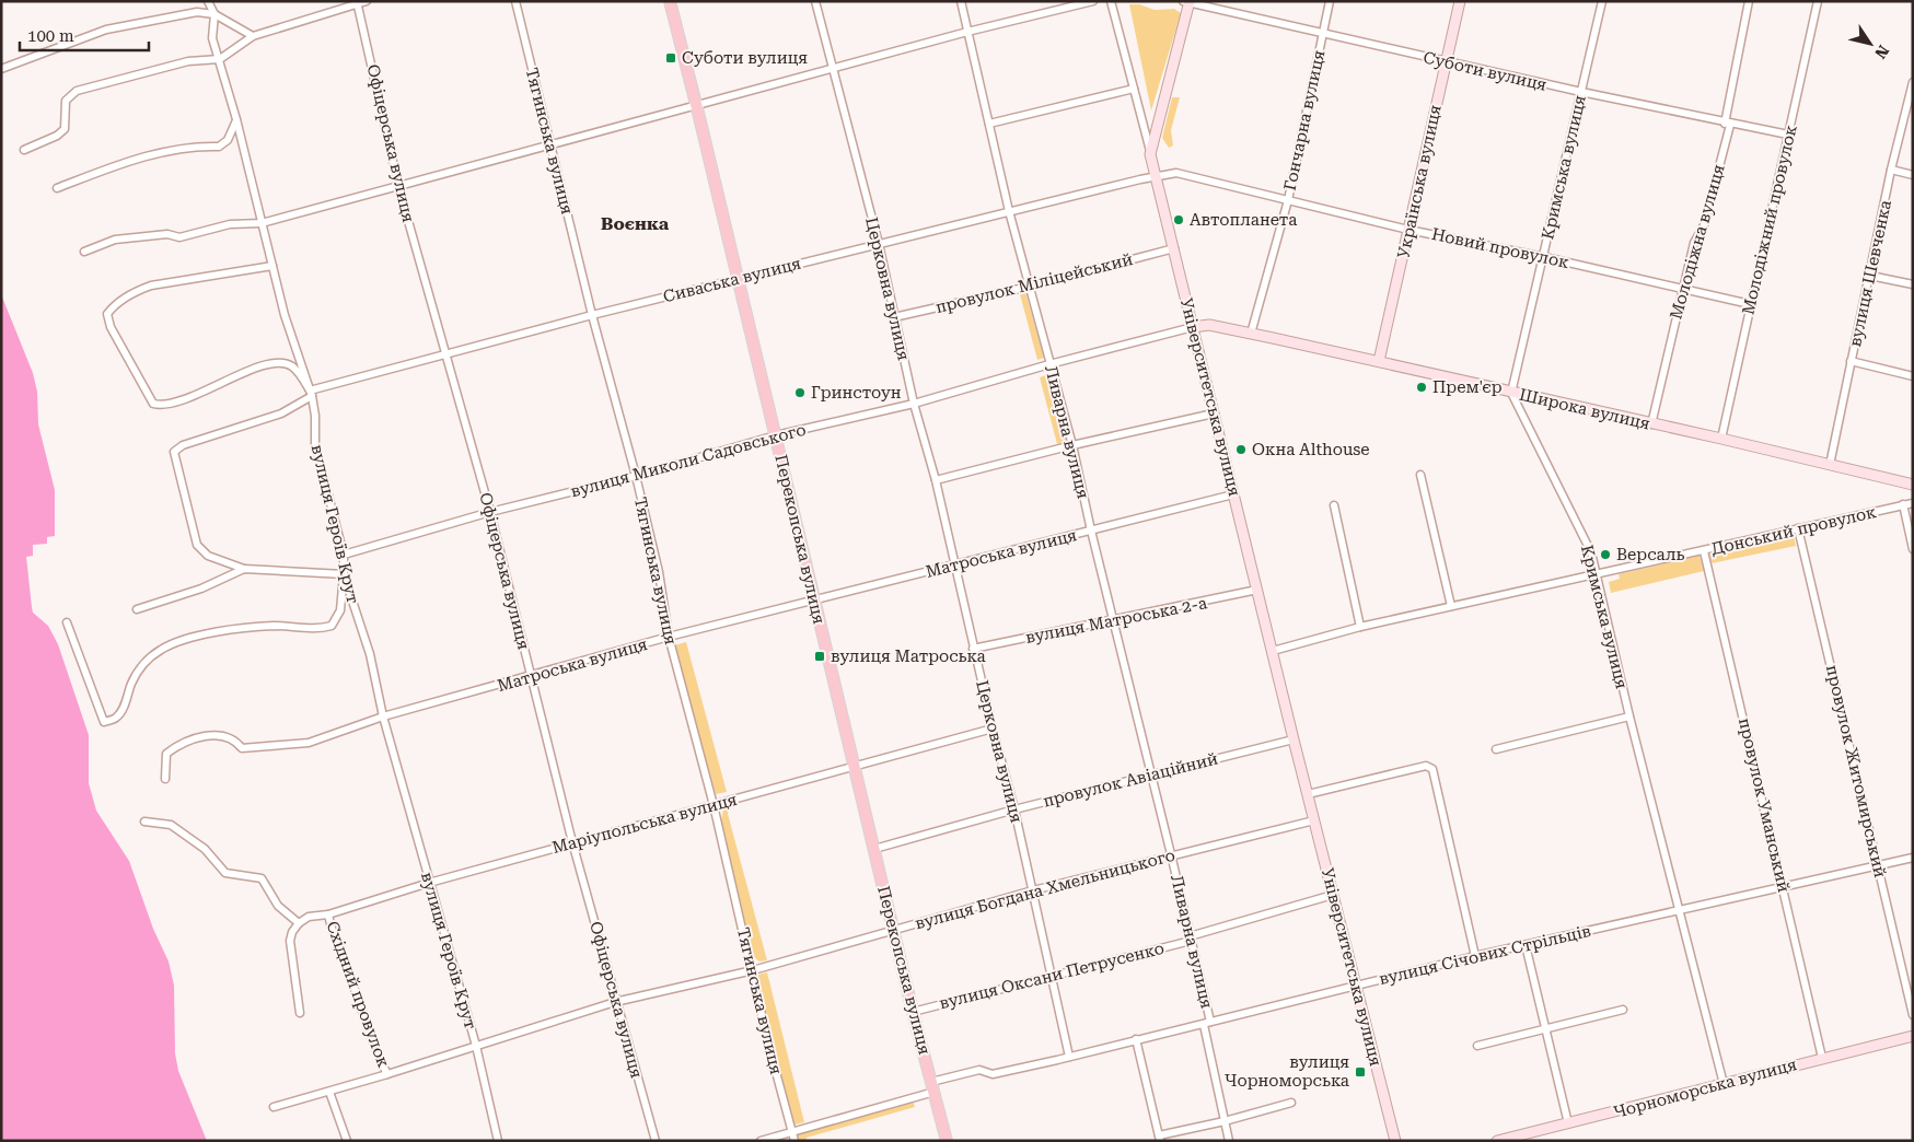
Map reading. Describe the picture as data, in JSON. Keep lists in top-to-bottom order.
{
  "streets": {
    "main road": ["Перекопська вулиця"],
    "street": [
      "Суботи вулиця",
      "Гончарна вулиця",
      "Тягинська вулиця",
      "Офіцерська вулиця",
      "Кримська вулиця",
      "Українська вулиця",
      "Молодіжний провулок",
      "Молодіжна вулиця",
      "Новий провулок",
      "вулиця Шевченка",
      "Сиваська вулиця",
      "провулок Міліцейський",
      "Церковна вулиця",
      "Університетська вулиця",
      "Широка вулиця",
      "Ливарна вулиця",
      "вулиця Миколи Садовського",
      "вулиця Героїв Крут",
      "Донський провулок",
      "Матроська вулиця",
      "вулиця Матроська 2-а",
      "провулок Житомирський",
      "провулок Авіаційний",
      "провулок Уманський",
      "Маріупольська вулиця",
      "вулиця Богдана Хмельницького",
      "вулиця Січових Стрільців",
      "вулиця Оксани Петрусенко",
      "Східний провулок",
      "Чорноморська вулиця"
    ]
  },
  "crossings": [
    ["Суботи вулиця", "Гончарна вулиця"],
    ["Суботи вулиця", "Кримська вулиця"],
    ["Суботи вулиця", "Українська вулиця"],
    ["Суботи вулиця", "Молодіжний провулок"],
    ["Суботи вулиця", "Молодіжна вулиця"],
    ["Гончарна вулиця", "Новий провулок"],
    ["Гончарна вулиця", "Широка вулиця"],
    ["Тягинська вулиця", "Сиваська вулиця"],
    ["Тягинська вулиця", "вулиця Миколи Садовського"],
    ["Тягинська вулиця", "Матроська вулиця"],
    ["Тягинська вулиця", "Маріупольська вулиця"],
    ["Тягинська вулиця", "вулиця Богдана Хмельницького"],
    ["Тягинська вулиця", "вулиця Січових Стрільців"],
    ["Офіцерська вулиця", "Сиваська вулиця"],
    ["Офіцерська вулиця", "вулиця Миколи Садовського"],
    ["Офіцерська вулиця", "Матроська вулиця"],
    ["Офіцерська вулиця", "Маріупольська вулиця"],
    ["Офіцерська вулиця", "вулиця Богдана Хмельницького"],
    ["Кримська вулиця", "Новий провулок"],
    ["Кримська вулиця", "Широка вулиця"],
    ["Кримська вулиця", "Донський провулок"],
    ["Кримська вулиця", "вулиця Січових Стрільців"],
    ["Кримська вулиця", "Чорноморська вулиця"],
    ["Українська вулиця", "Новий провулок"],
    ["Українська вулиця", "Широка вулиця"],
    ["Молодіжний провулок", "Новий провулок"],
    ["Молодіжний провулок", "Широка вулиця"],
    ["Молодіжна вулиця", "Новий провулок"],
    ["Молодіжна вулиця", "Широка вулиця"],
    ["Новий провулок", "Сиваська вулиця"],
    ["Новий провулок", "Університетська вулиця"],
    ["вулиця Шевченка", "Широка вулиця"],
    ["Сиваська вулиця", "Церковна вулиця"],
    ["Сиваська вулиця", "Університетська вулиця"],
    ["Сиваська вулиця", "Ливарна вулиця"],
    ["Сиваська вулиця", "вулиця Героїв Крут"],
    ["Сиваська вулиця", "Перекопська вулиця"],
    ["провулок Міліцейський", "Церковна вулиця"],
    ["провулок Міліцейський", "Університетська вулиця"],
    ["провулок Міліцейський", "Ливарна вулиця"],
    ["Церковна вулиця", "вулиця Миколи Садовського"],
    ["Церковна вулиця", "Матроська вулиця"],
    ["Церковна вулиця", "вулиця Матроська 2-а"],
    ["Церковна вулиця", "провулок Авіаційний"],
    ["Церковна вулиця", "Маріупольська вулиця"],
    ["Церковна вулиця", "вулиця Богдана Хмельницького"],
    ["Церковна вулиця", "вулиця Січових Стрільців"],
    ["Церковна вулиця", "вулиця Оксани Петрусенко"],
    ["Університетська вулиця", "Широка вулиця"],
    ["Університетська вулиця", "вулиця Миколи Садовського"],
    ["Університетська вулиця", "Донський провулок"],
    ["Університетська вулиця", "Матроська вулиця"],
    ["Університетська вулиця", "вулиця Матроська 2-а"],
    ["Університетська вулиця", "провулок Авіаційний"],
    ["Університетська вулиця", "вулиця Богдана Хмельницького"],
    ["Університетська вулиця", "вулиця Січових Стрільців"],
    ["Університетська вулиця", "вулиця Оксани Петрусенко"],
    ["Широка вулиця", "вулиця Миколи Садовського"],
    ["Ливарна вулиця", "вулиця Миколи Садовського"],
    ["Ливарна вулиця", "Матроська вулиця"],
    ["Ливарна вулиця", "вулиця Матроська 2-а"],
    ["Ливарна вулиця", "провулок Авіаційний"],
    ["Ливарна вулиця", "вулиця Богдана Хмельницького"],
    ["Ливарна вулиця", "вулиця Січових Стрільців"],
    ["Ливарна вулиця", "вулиця Оксани Петрусенко"],
    ["вулиця Миколи Садовського", "вулиця Героїв Крут"],
    ["вулиця Миколи Садовського", "Перекопська вулиця"],
    ["вулиця Героїв Крут", "Матроська вулиця"],
    ["вулиця Героїв Крут", "Маріупольська вулиця"],
    ["вулиця Героїв Крут", "вулиця Богдана Хмельницького"],
    ["Донський провулок", "провулок Житомирський"],
    ["Донський провулок", "провулок Уманський"],
    ["Перекопська вулиця", "Матроська вулиця"],
    ["Перекопська вулиця", "провулок Авіаційний"],
    ["Перекопська вулиця", "Маріупольська вулиця"],
    ["Перекопська вулиця", "вулиця Богдана Хмельницького"],
    ["Перекопська вулиця", "вулиця Січових Стрільців"],
    ["Перекопська вулиця", "вулиця Оксани Петрусенко"],
    ["провулок Житомирський", "вулиця Січових Стрільців"],
    ["провулок Уманський", "вулиця Січових Стрільців"],
    ["провулок Уманський", "Чорноморська вулиця"],
    ["Маріупольська вулиця", "Східний провулок"],
    ["вулиця Богдана Хмельницького", "Східний провулок"]
  ],
  "districts": ["Воєнка"],
  "places": {
    "transit": ["Суботи вулиця", "вулиця Матроська", "вулиця Чорноморська"],
    "other": [
      "Автопланета",
      "Прем'єр",
      "Гринстоун",
      "Окна Althouse",
      "Версаль"
    ]
  },
  "scale_bar": "100 m",
  "north": "bottom right"
}
